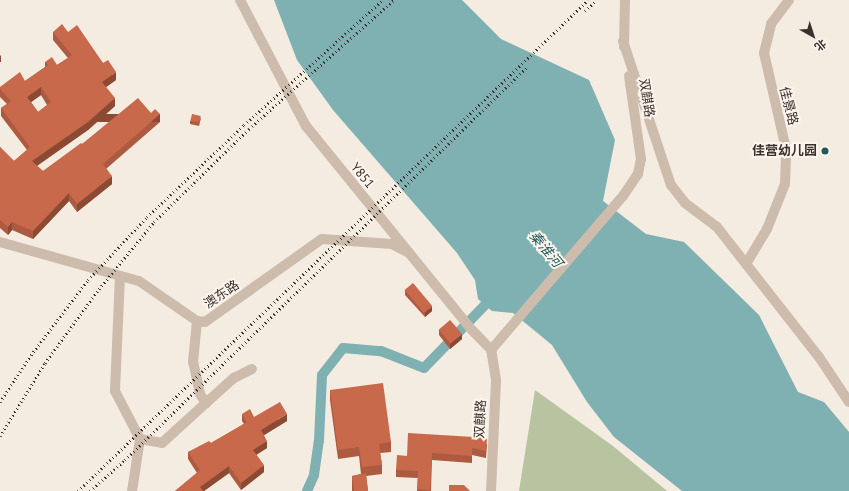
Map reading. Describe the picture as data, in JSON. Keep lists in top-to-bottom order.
{
  "streets": {
    "street": [
      "双麒路",
      "佳景路",
      "Y851",
      "澳东路"
    ]
  },
  "crossings": [
    ["双麒路", "Y851"],
    ["Y851", "澳东路"]
  ],
  "water": ["秦淮河"],
  "places": ["佳营幼儿园"],
  "north": "bottom right"
}
